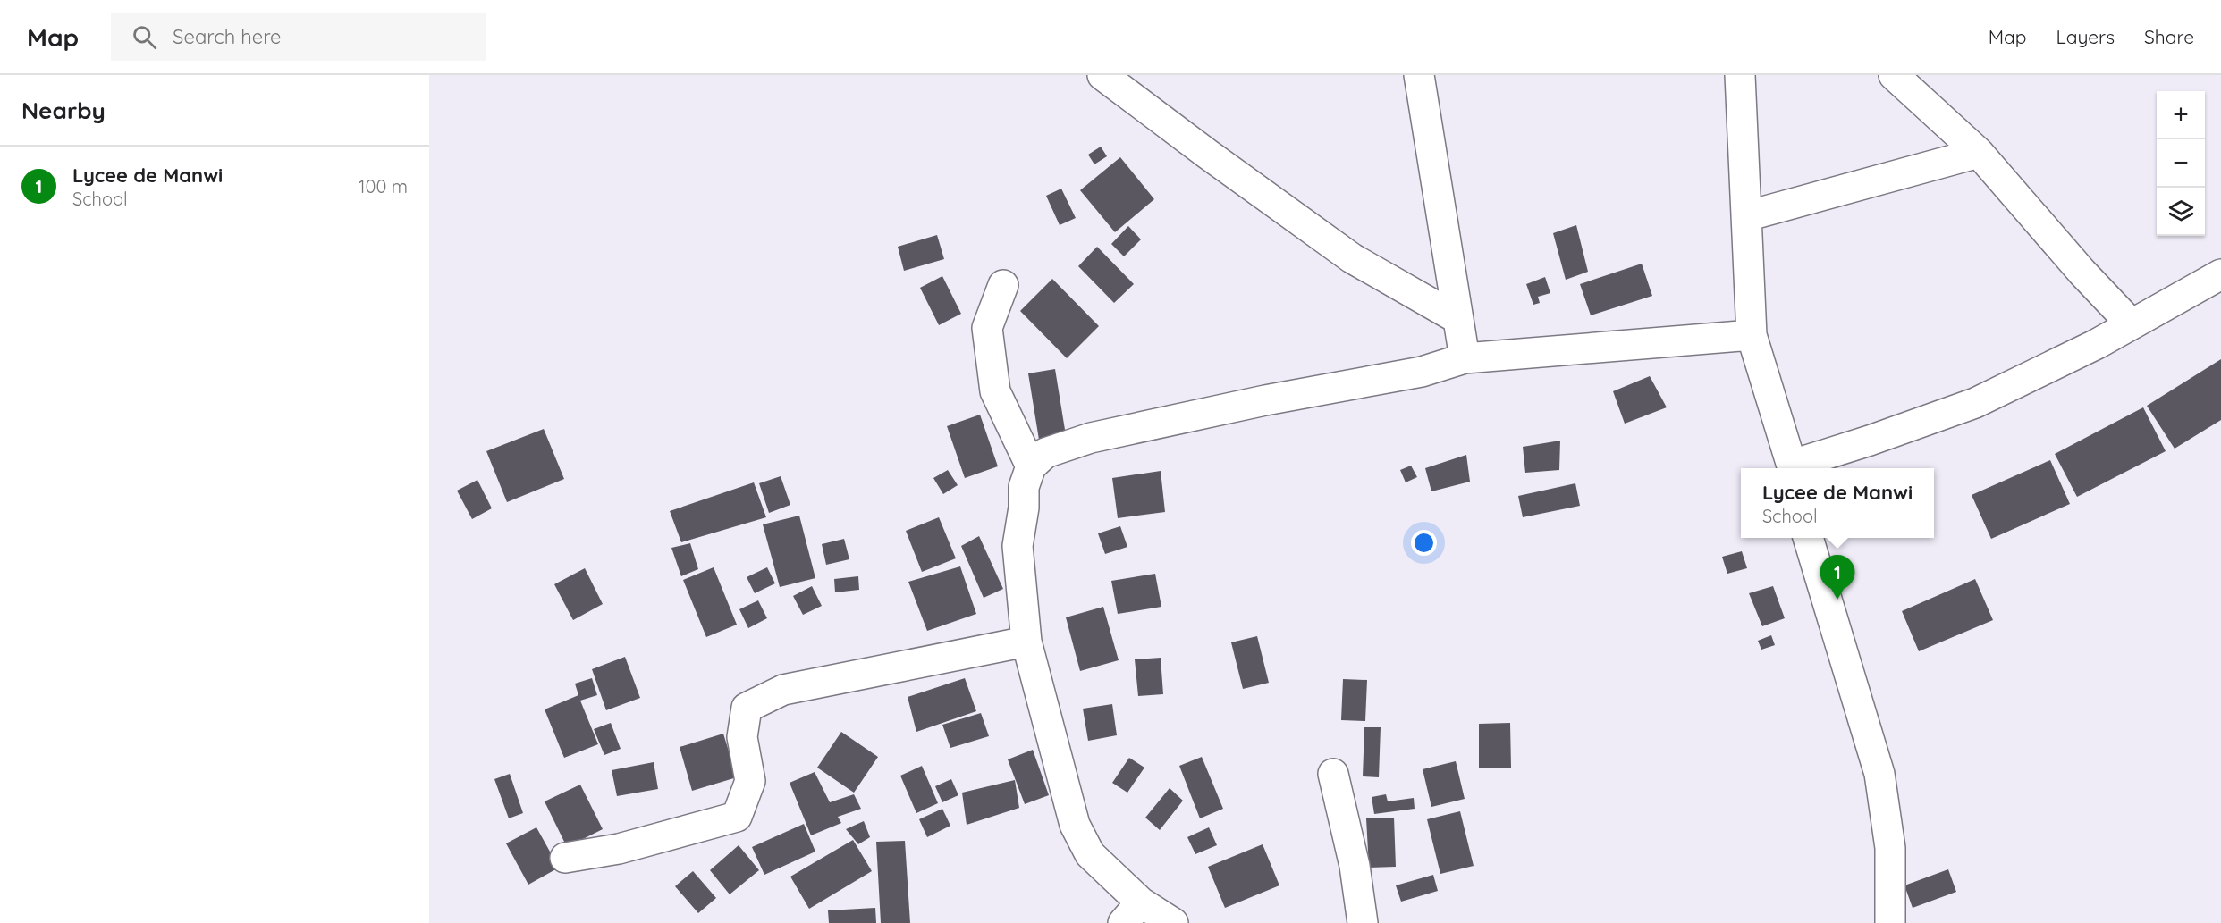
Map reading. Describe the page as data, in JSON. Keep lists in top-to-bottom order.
{
  "page": {
    "header": "Map",
    "search": "Search here",
    "nav": ["Map", "Layers", "Share"],
    "heading": "Nearby",
    "map_buttons": ["+", "−"],
    "list": [
      {
        "mark": "1",
        "name": "Lycee de Manwi",
        "note": "School",
        "value": "100 m"
      }
    ],
    "popup": ["Lycee de Manwi", "School"],
    "pins": "1"
  }
}
